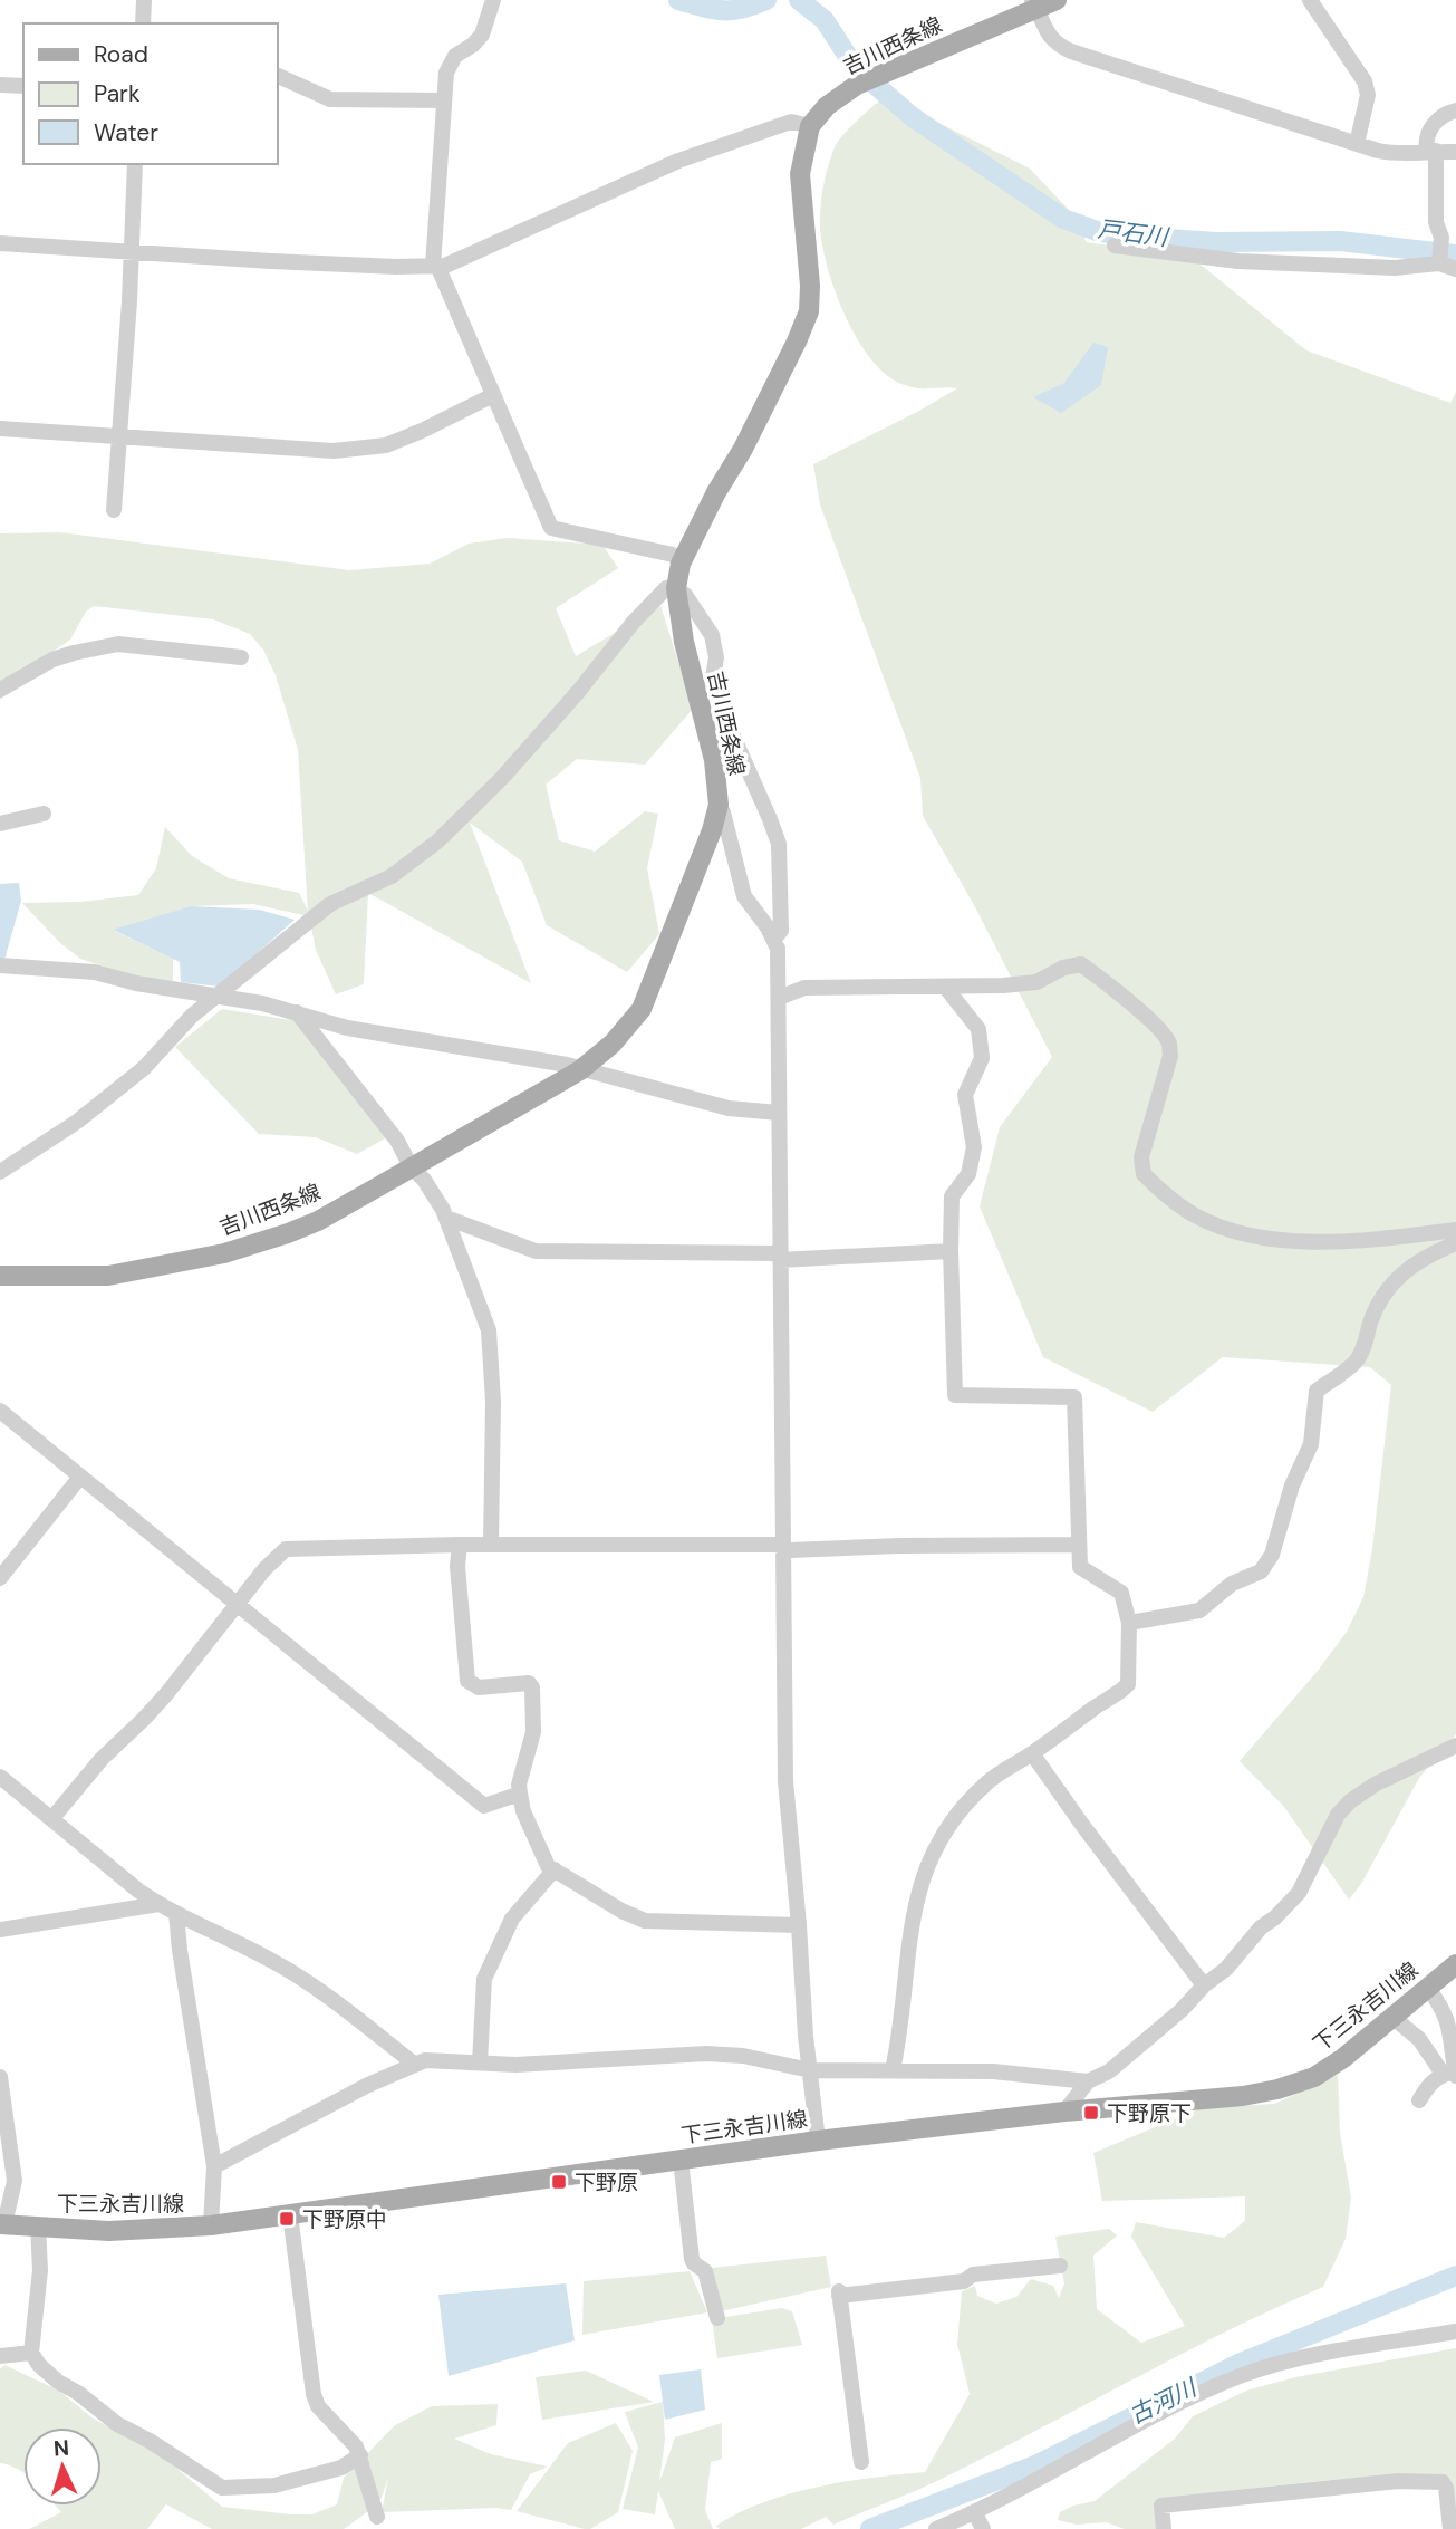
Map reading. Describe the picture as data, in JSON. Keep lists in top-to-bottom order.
{
  "streets": {
    "main road": ["吉川西条線", "下三永吉川線"]
  },
  "water": ["戸石川", "古河川"],
  "places": {
    "transit": ["下野原下", "下野原", "下野原中"]
  },
  "legend": ["Road", "Park", "Water"],
  "north": "top"
}
